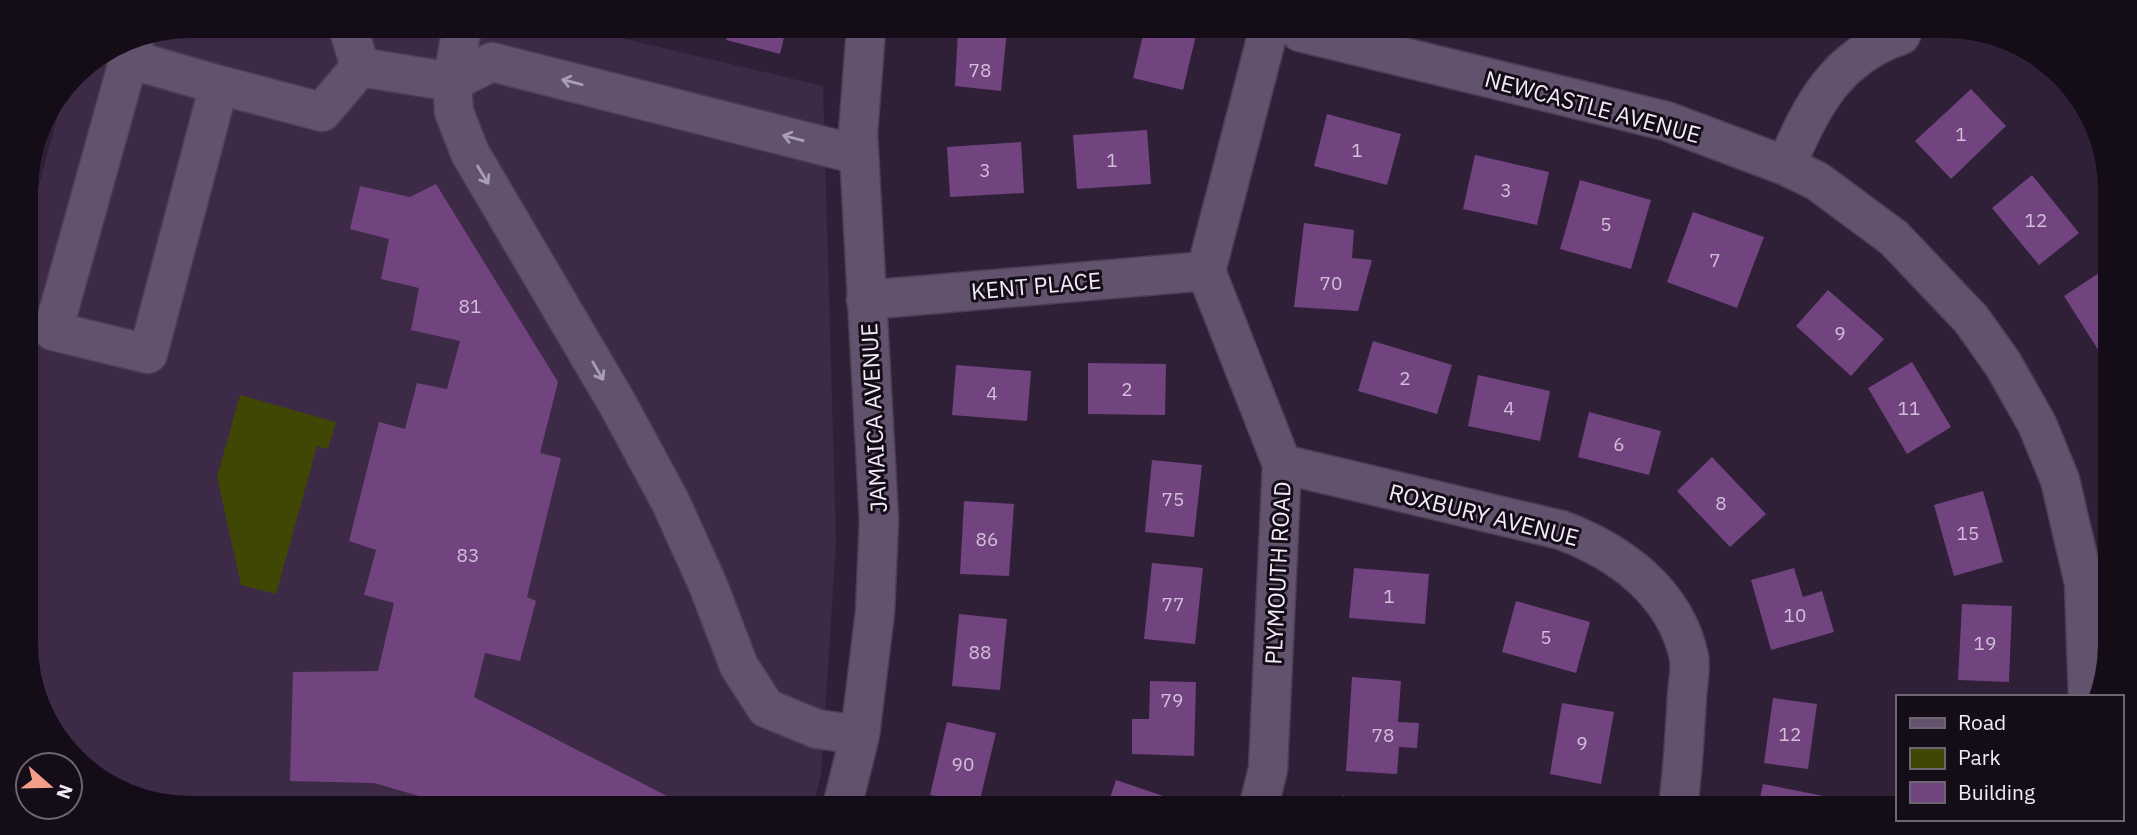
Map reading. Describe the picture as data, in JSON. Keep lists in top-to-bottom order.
{
  "streets": {
    "street": [
      "NEWCASTLE AVENUE",
      "KENT PLACE",
      "JAMAICA AVENUE",
      "ROXBURY AVENUE",
      "PLYMOUTH ROAD"
    ]
  },
  "crossings": [
    ["KENT PLACE", "JAMAICA AVENUE"],
    ["KENT PLACE", "PLYMOUTH ROAD"],
    ["ROXBURY AVENUE", "PLYMOUTH ROAD"]
  ],
  "house_numbers": [
    "78",
    "1",
    "1",
    "1",
    "3",
    "3",
    "12",
    "5",
    "7",
    "70",
    "81",
    "9",
    "2",
    "2",
    "4",
    "4",
    "11",
    "6",
    "75",
    "8",
    "15",
    "86",
    "83",
    "1",
    "77",
    "10",
    "5",
    "19",
    "88",
    "79",
    "12",
    "78",
    "9",
    "90"
  ],
  "legend": ["Road", "Park", "Building"],
  "north": "right"
}
